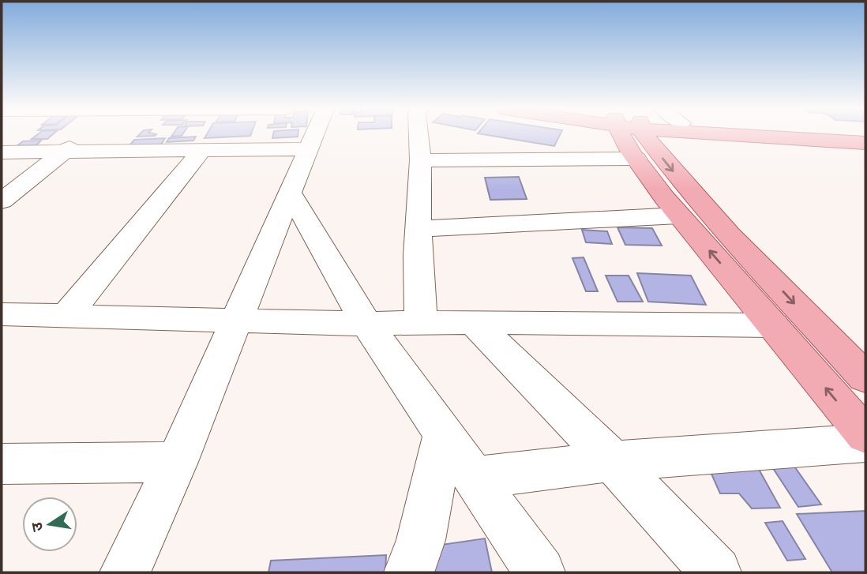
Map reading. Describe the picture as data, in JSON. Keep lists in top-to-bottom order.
{
  "north": "left"
}
